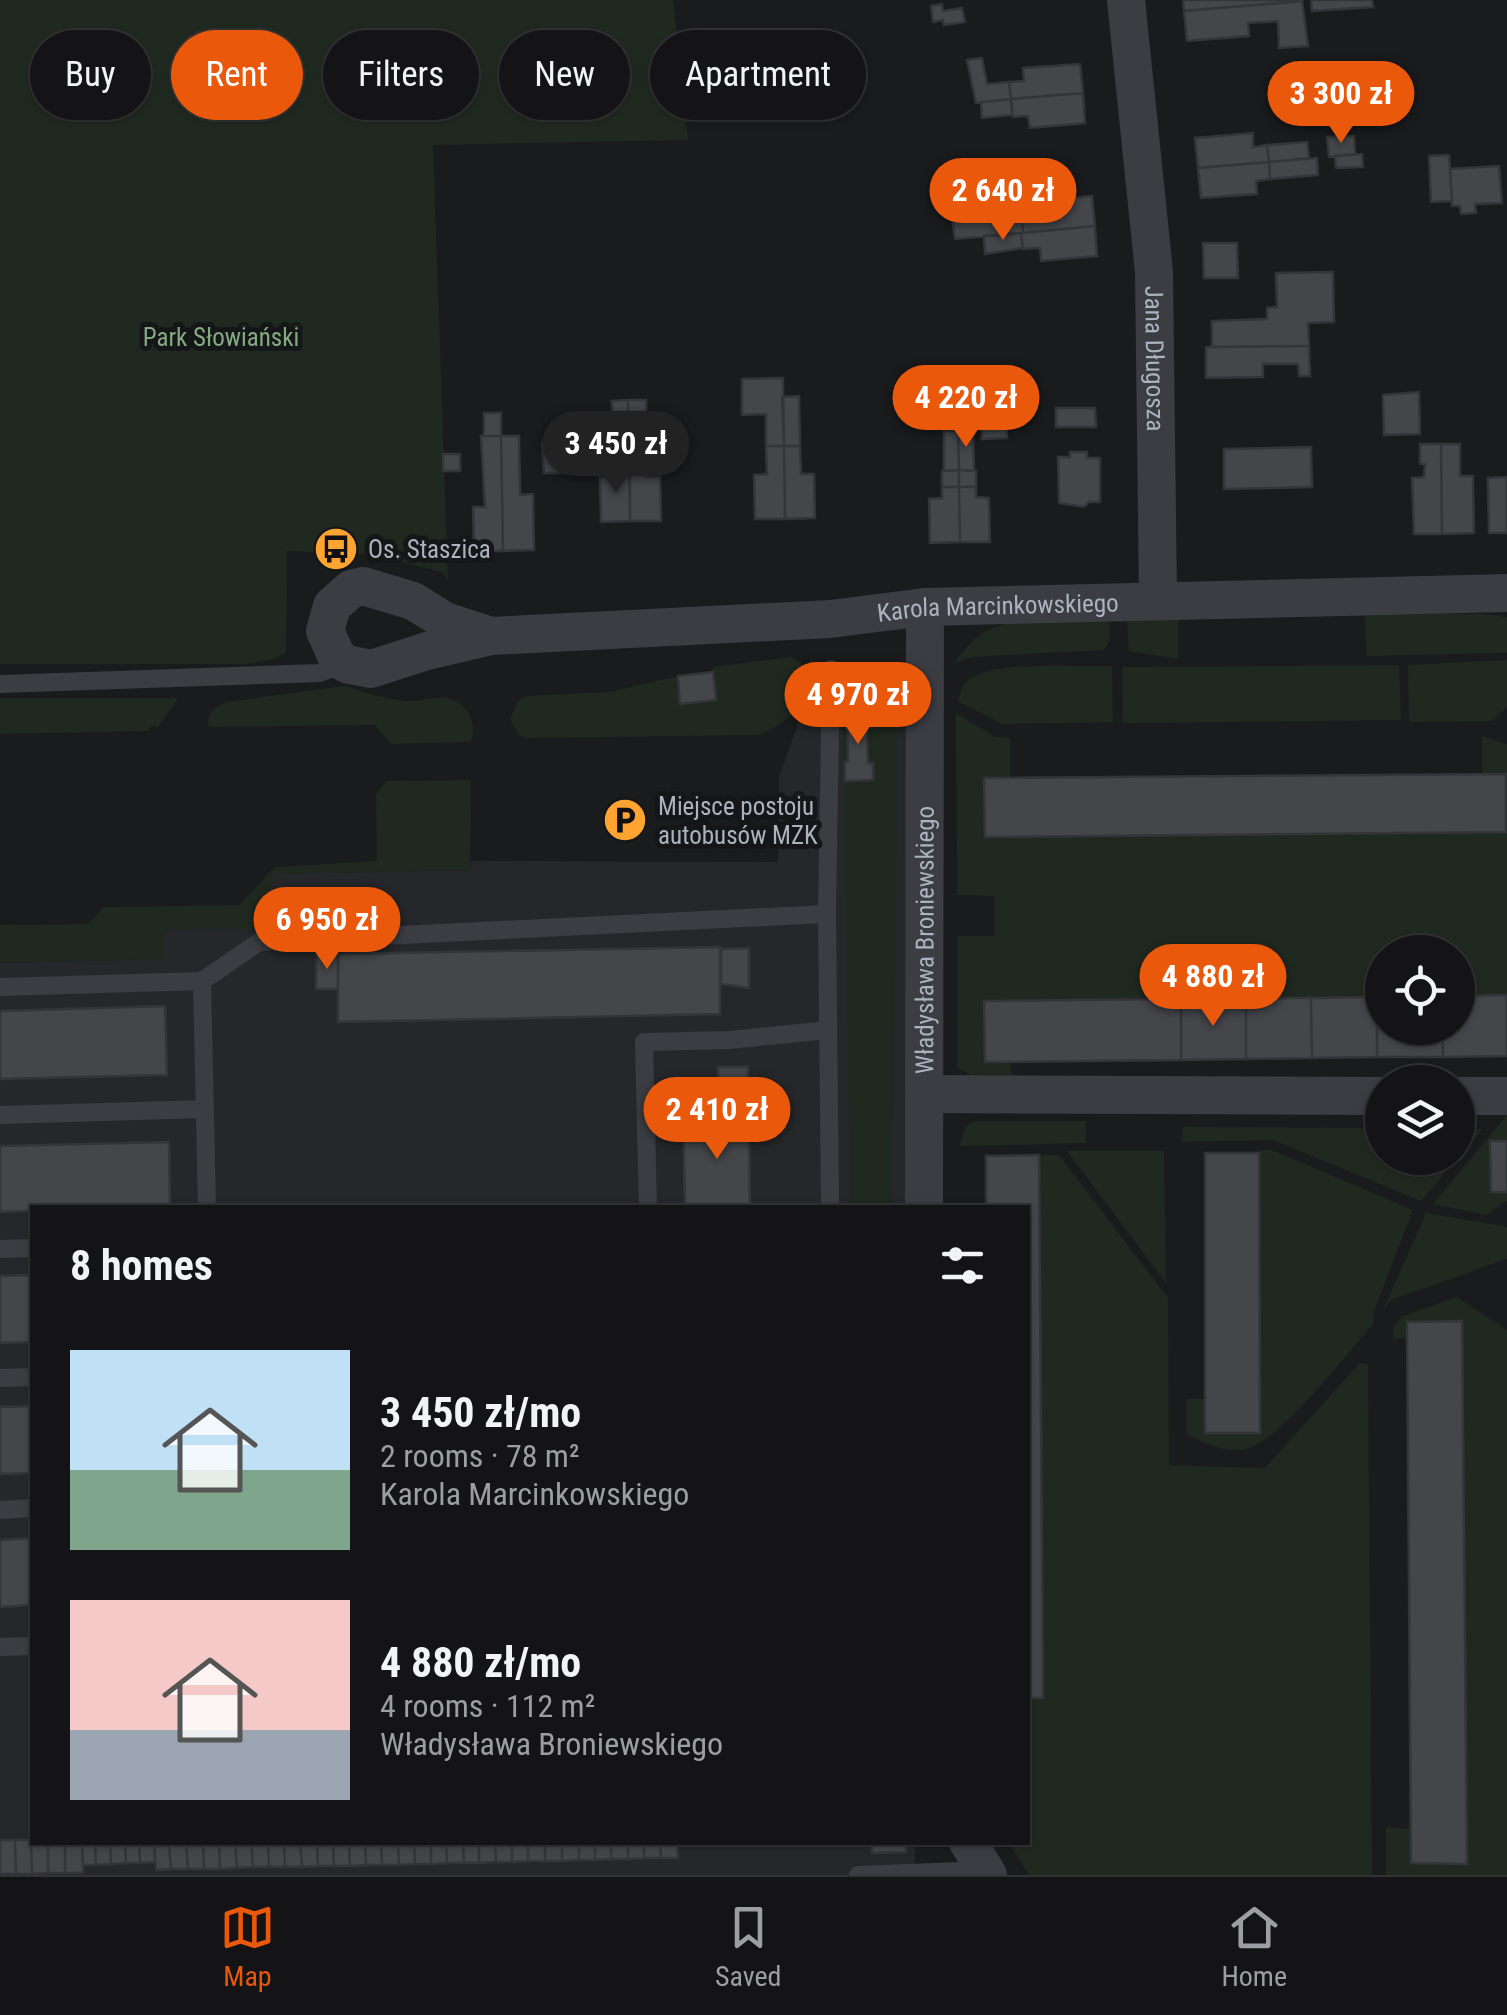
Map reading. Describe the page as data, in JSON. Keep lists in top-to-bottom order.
{
  "streets": {
    "street": ["Jana Długosza", "Karola Marcinkowskiego", "Władysława Broniewskiego"]
  },
  "crossings": [
    ["Jana Długosza", "Karola Marcinkowskiego"],
    ["Karola Marcinkowskiego", "Władysława Broniewskiego"]
  ],
  "parks": ["Park Słowiański"],
  "places": {
    "bus stop": ["Os. Staszica"],
    "parking": ["Miejsce postoju autobusów MZK"]
  },
  "page": {
    "chip": [
      "Buy",
      "Rent",
      "Filters",
      "New",
      "Apartment"
    ],
    "price": [
      "3 300 zł",
      "2 640 zł",
      "4 220 zł",
      "3 450 zł",
      "4 970 zł",
      "6 950 zł",
      "4 880 zł",
      "2 410 zł"
    ],
    "heading": "8 homes",
    "list": [
      {
        "name": "3 450 zł/mo",
        "note": "2 rooms · 78 m² · Karola Marcinkowskiego"
      },
      {
        "name": "4 880 zł/mo",
        "note": "4 rooms · 112 m² · Władysława Broniewskiego"
      }
    ],
    "tabs": ["Map", "Saved", "Home"]
  }
}
